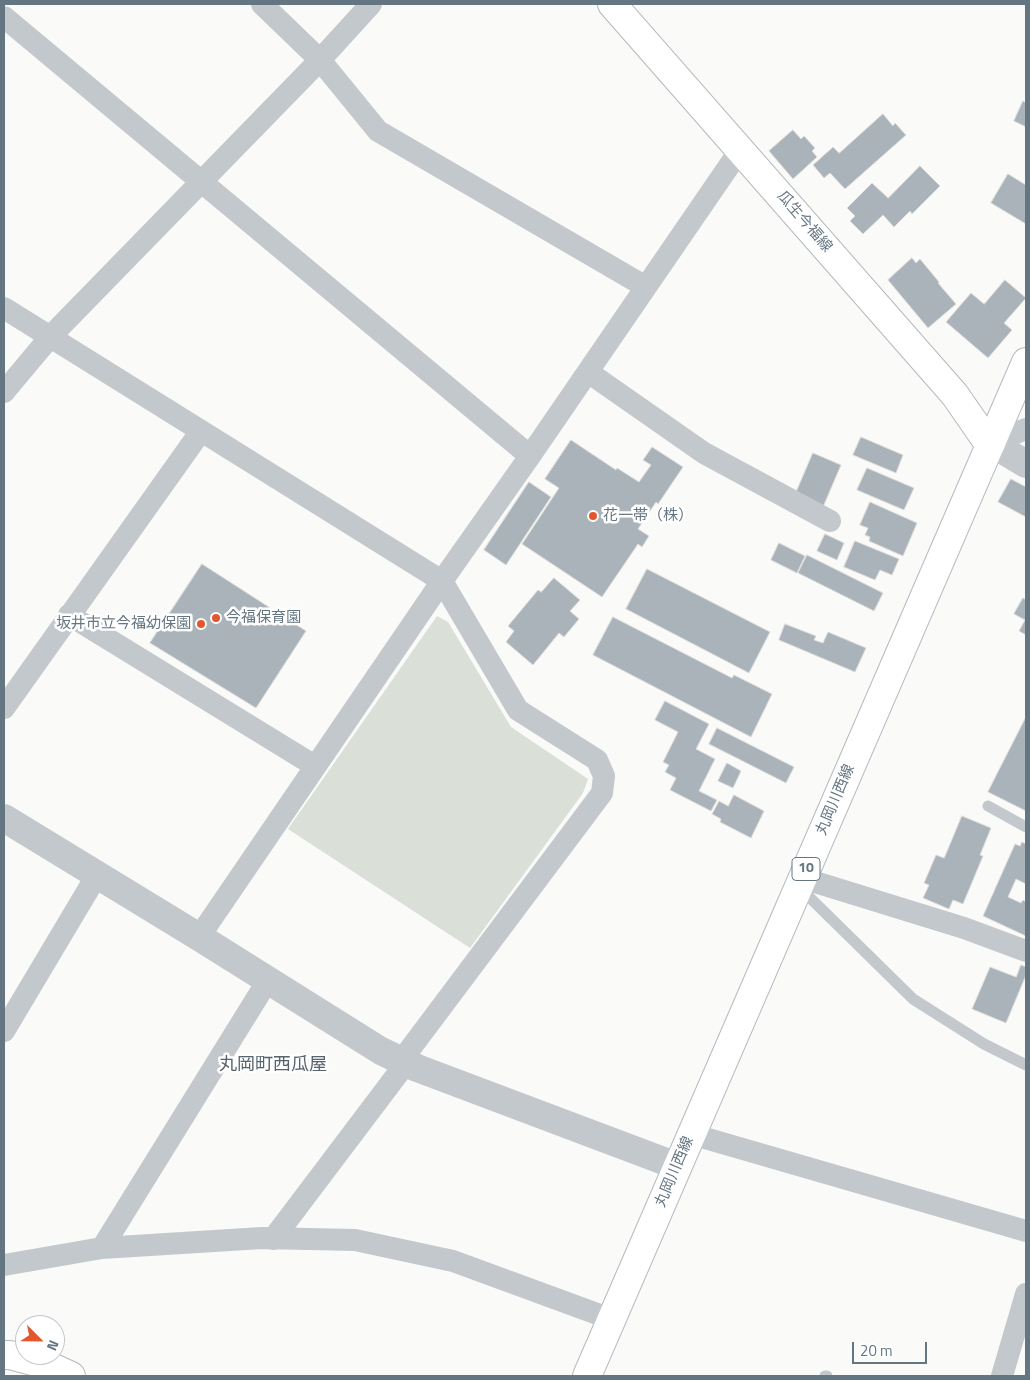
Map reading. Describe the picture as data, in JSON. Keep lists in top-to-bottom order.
{
  "streets": {
    "main road": ["瓜生今福線", "丸岡川西線", "10"]
  },
  "crossings": [
    ["瓜生今福線", "丸岡川西線"]
  ],
  "districts": ["丸岡町西瓜屋"],
  "places": ["花一帯（株）", "今福保育園", "坂井市立今福幼保園"],
  "scale_bar": "20 m",
  "north": "bottom right"
}
